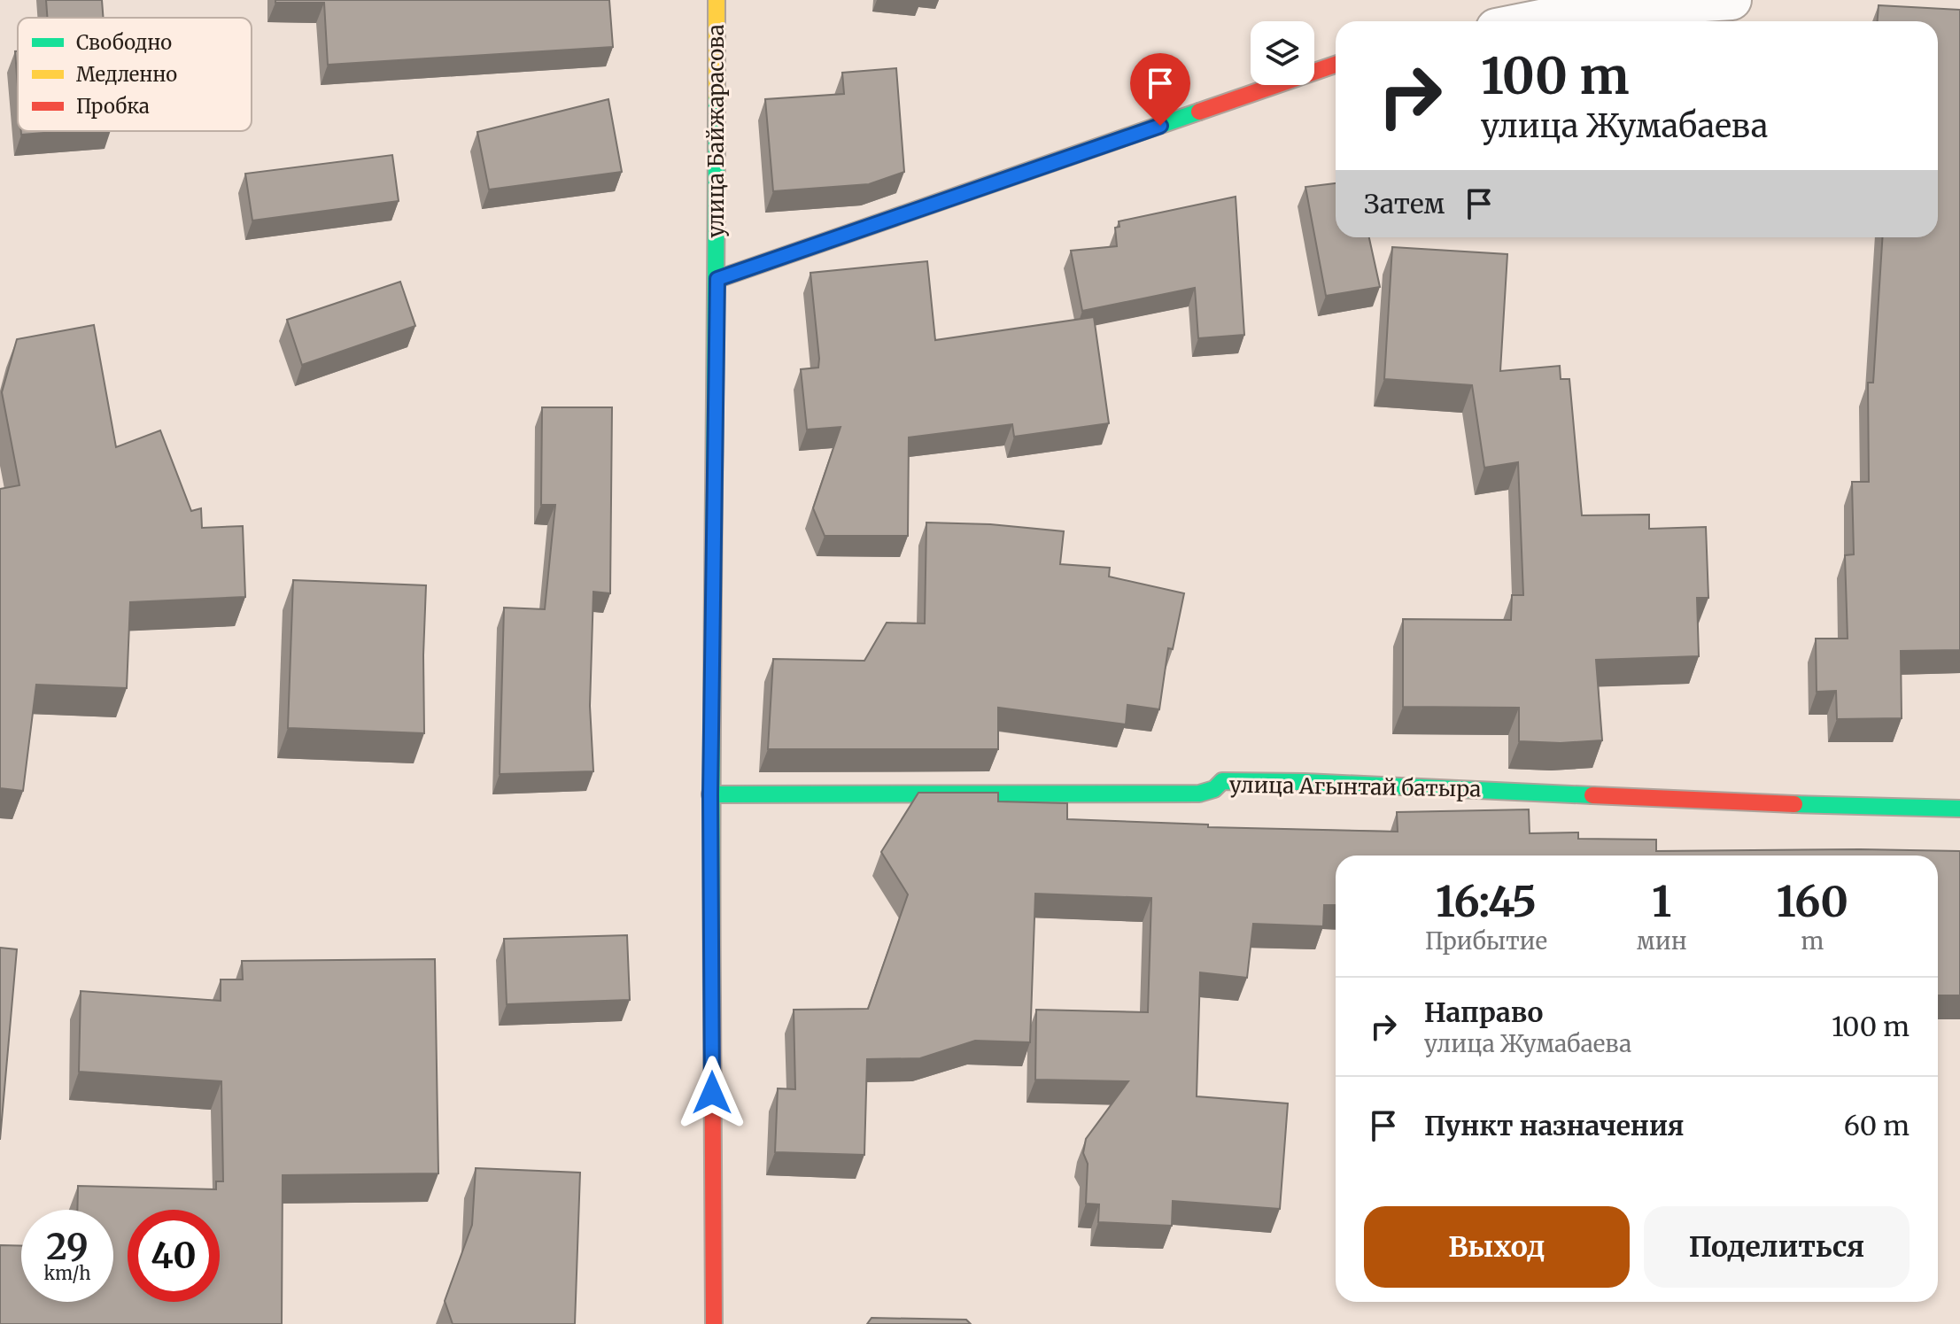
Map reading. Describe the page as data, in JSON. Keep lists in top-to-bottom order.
{
  "streets": {
    "street": ["улица Байжарасова", "улица Агынтай батыра"]
  },
  "crossings": [
    ["улица Байжарасова", "улица Агынтай батыра"]
  ],
  "legend": ["Свободно", "Медленно", "Пробка"],
  "page": {
    "turn": ["100 m", "улица Жумабаева"],
    "then": "Затем",
    "eta": [
      "16:45",
      "Прибытие",
      "1",
      "мин",
      "160",
      "m"
    ],
    "list": [
      {
        "name": "Направо",
        "note": "улица Жумабаева",
        "value": "100 m"
      },
      {
        "name": "Пункт назначения",
        "value": "60 m"
      }
    ],
    "buttons": ["Выход", "Поделиться"],
    "speed": "29 km/h",
    "limit": "40"
  }
}
